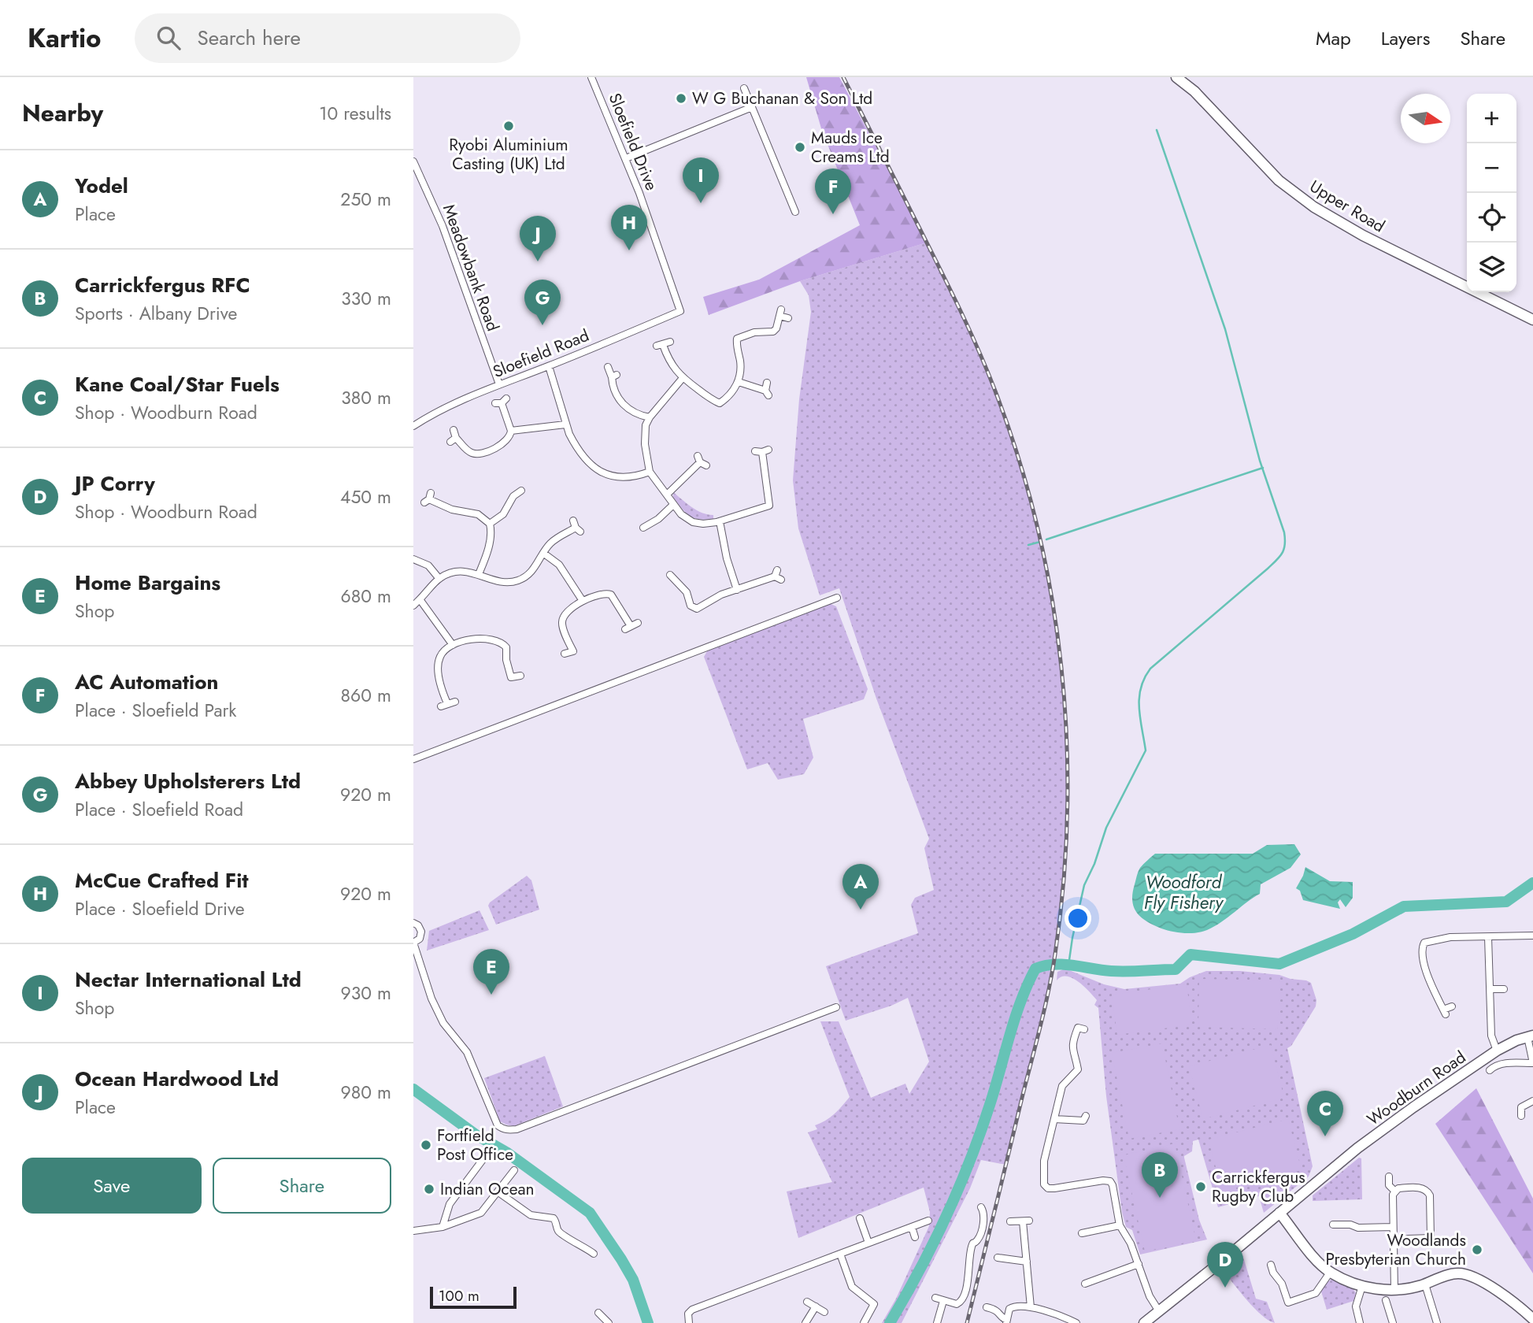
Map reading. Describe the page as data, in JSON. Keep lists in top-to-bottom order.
{
  "streets": {
    "street": [
      "Sloefield Drive",
      "Upper Road",
      "Meadowbank Road",
      "Sloefield Road",
      "Woodburn Road"
    ]
  },
  "crossings": [
    ["Sloefield Drive", "Sloefield Road"],
    ["Meadowbank Road", "Sloefield Road"]
  ],
  "water": ["Woodford Fly Fishery"],
  "places": [
    "W G Buchanan & Son Ltd",
    "Ryobi Aluminium Casting (UK) Ltd",
    "Mauds Ice Creams Ltd",
    "Fortfield Post Office",
    "Carrickfergus Rugby Club",
    "Indian Ocean",
    "Woodlands Presbyterian Church"
  ],
  "scale_bar": "100 m",
  "north": "right",
  "page": {
    "header": "Kartio",
    "search": "Search here",
    "nav": ["Map", "Layers", "Share"],
    "heading": ["Nearby", "10 results"],
    "map_buttons": ["+", "−"],
    "list": [
      {
        "mark": "A",
        "name": "Yodel",
        "note": "Place",
        "value": "250 m"
      },
      {
        "mark": "B",
        "name": "Carrickfergus RFC",
        "note": "Sports · Albany Drive",
        "value": "330 m"
      },
      {
        "mark": "C",
        "name": "Kane Coal/Star Fuels",
        "note": "Shop · Woodburn Road",
        "value": "380 m"
      },
      {
        "mark": "D",
        "name": "JP Corry",
        "note": "Shop · Woodburn Road",
        "value": "450 m"
      },
      {
        "mark": "E",
        "name": "Home Bargains",
        "note": "Shop",
        "value": "680 m"
      },
      {
        "mark": "F",
        "name": "AC Automation",
        "note": "Place · Sloefield Park",
        "value": "860 m"
      },
      {
        "mark": "G",
        "name": "Abbey Upholsterers Ltd",
        "note": "Place · Sloefield Road",
        "value": "920 m"
      },
      {
        "mark": "H",
        "name": "McCue Crafted Fit",
        "note": "Place · Sloefield Drive",
        "value": "920 m"
      },
      {
        "mark": "I",
        "name": "Nectar International Ltd",
        "note": "Shop",
        "value": "930 m"
      },
      {
        "mark": "J",
        "name": "Ocean Hardwood Ltd",
        "note": "Place",
        "value": "980 m"
      }
    ],
    "pins": [
      "I",
      "F",
      "H",
      "J",
      "G",
      "A",
      "E",
      "C",
      "B",
      "D"
    ],
    "buttons": ["Save", "Share"],
    "scale": "100 m"
  }
}
